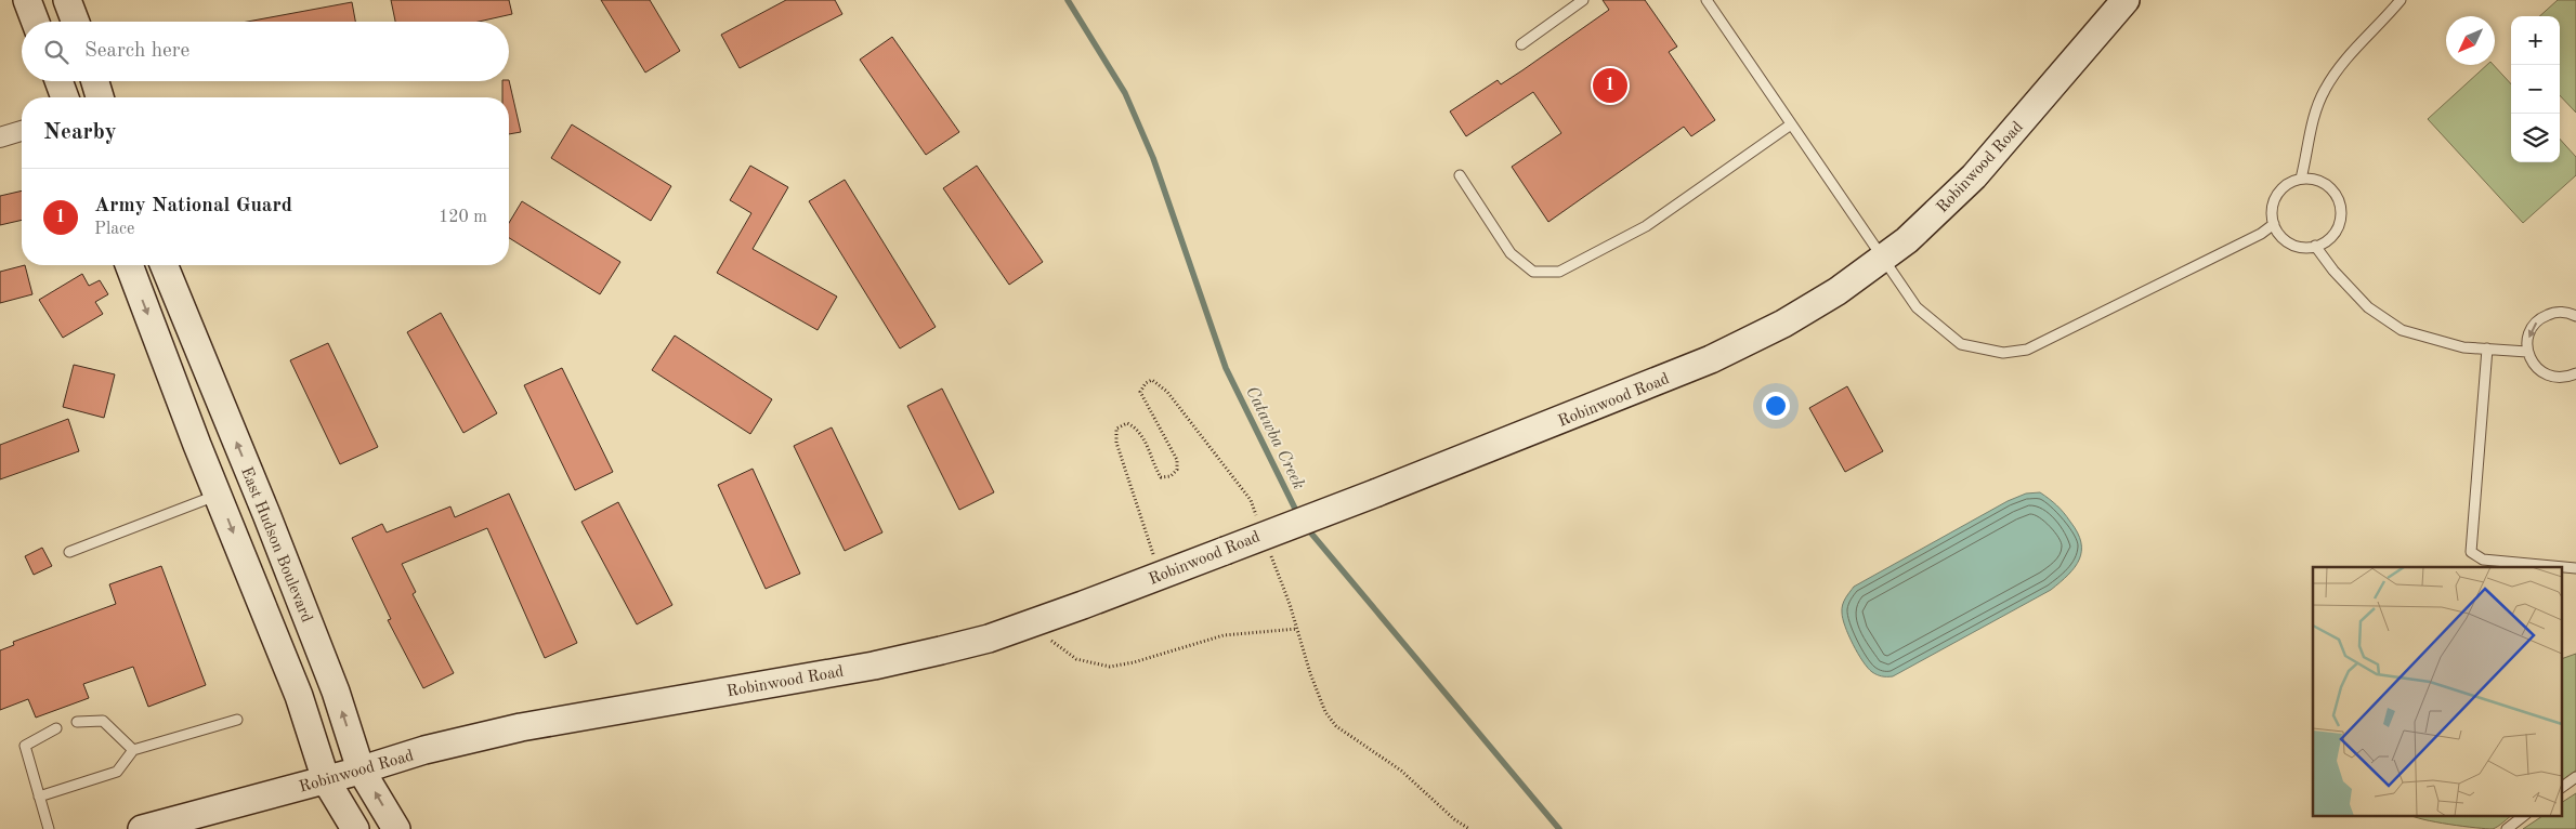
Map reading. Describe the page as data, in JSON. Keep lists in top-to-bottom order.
{
  "streets": {
    "main road": ["Robinwood Road", "East Hudson Boulevard"]
  },
  "crossings": [
    ["Robinwood Road", "East Hudson Boulevard"]
  ],
  "water": ["Catawba Creek"],
  "north": "bottom left",
  "page": {
    "map_buttons": ["+", "−"],
    "search": "Search here",
    "pins": "1",
    "heading": "Nearby",
    "list": [
      {
        "mark": "1",
        "name": "Army National Guard",
        "note": "Place",
        "value": "120 m"
      }
    ]
  }
}
